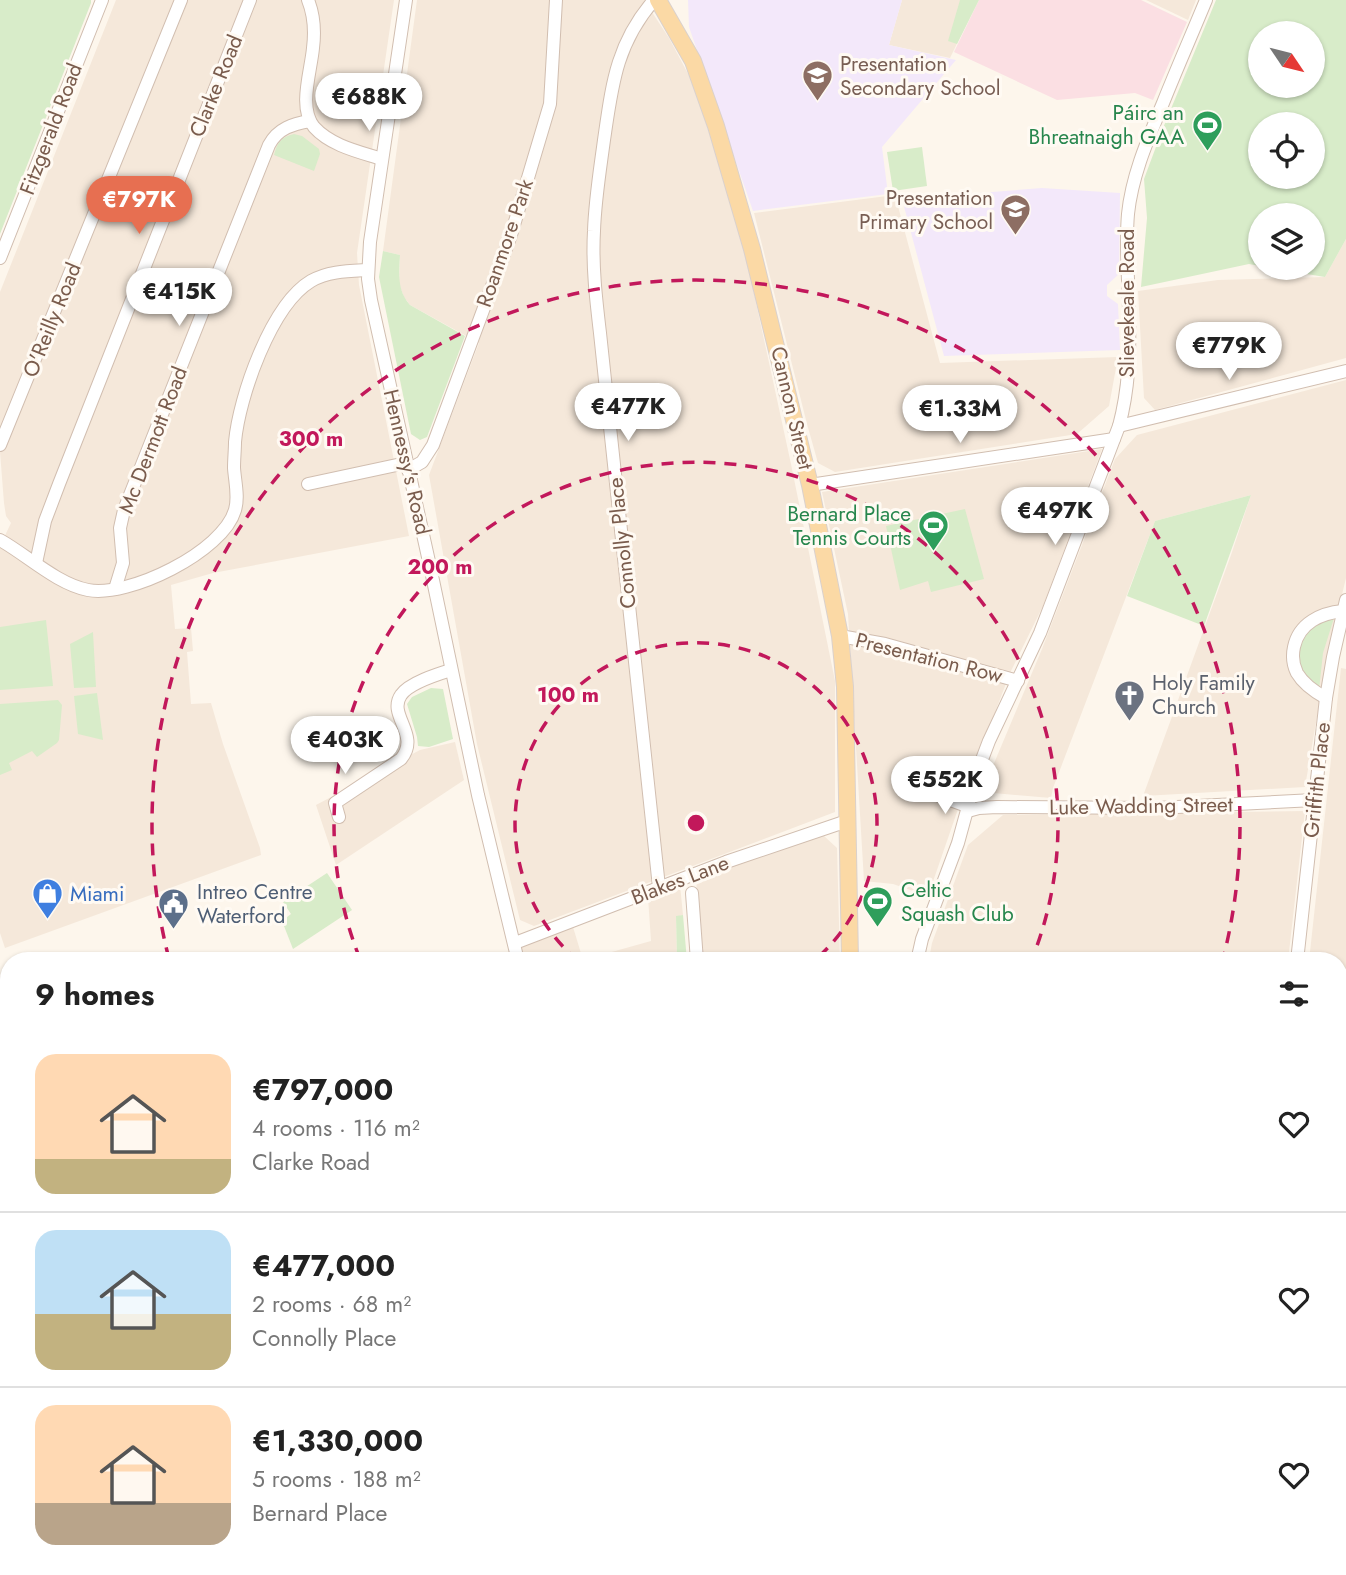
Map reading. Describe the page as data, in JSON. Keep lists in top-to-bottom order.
{
  "streets": {
    "main road": ["Cannon Street"],
    "street": [
      "Clarke Road",
      "Fitzgerald Road",
      "Roanmore Park",
      "Slievekeale Road",
      "O'Reilly Road",
      "Mc Dermott Road",
      "Hennessy's Road",
      "Connolly Place",
      "Presentation Row",
      "Griffith Place",
      "Luke Wadding Street",
      "Blakes Lane"
    ]
  },
  "crossings": [
    ["Roanmore Park", "Hennessy's Road"],
    ["Slievekeale Road", "Presentation Row"],
    ["Slievekeale Road", "Luke Wadding Street"],
    ["Cannon Street", "Connolly Place"],
    ["Cannon Street", "Presentation Row"],
    ["Cannon Street", "Blakes Lane"],
    ["Hennessy's Road", "Blakes Lane"],
    ["Connolly Place", "Blakes Lane"],
    ["Griffith Place", "Luke Wadding Street"]
  ],
  "places": {
    "school or university": ["Presentation Secondary School", "Presentation Primary School"],
    "sports": ["Páirc an Bhreatnaigh GAA", "Bernard Place Tennis Courts", "Celtic Squash Club"],
    "church": ["Holy Family Church"],
    "shop": ["Miami"],
    "public building": ["Intreo Centre Waterford"]
  },
  "north": "bottom right",
  "page": {
    "price": [
      "€688K",
      "€797K",
      "€415K",
      "€779K",
      "€477K",
      "€1.33M",
      "€497K",
      "€403K",
      "€552K"
    ],
    "heading": "9 homes",
    "list": [
      {
        "name": "€797,000",
        "note": "4 rooms · 116 m² · Clarke Road"
      },
      {
        "name": "€477,000",
        "note": "2 rooms · 68 m² · Connolly Place"
      },
      {
        "name": "€1,330,000",
        "note": "5 rooms · 188 m² · Bernard Place"
      }
    ]
  },
  "rings": ["300 m", "200 m", "100 m"]
}
